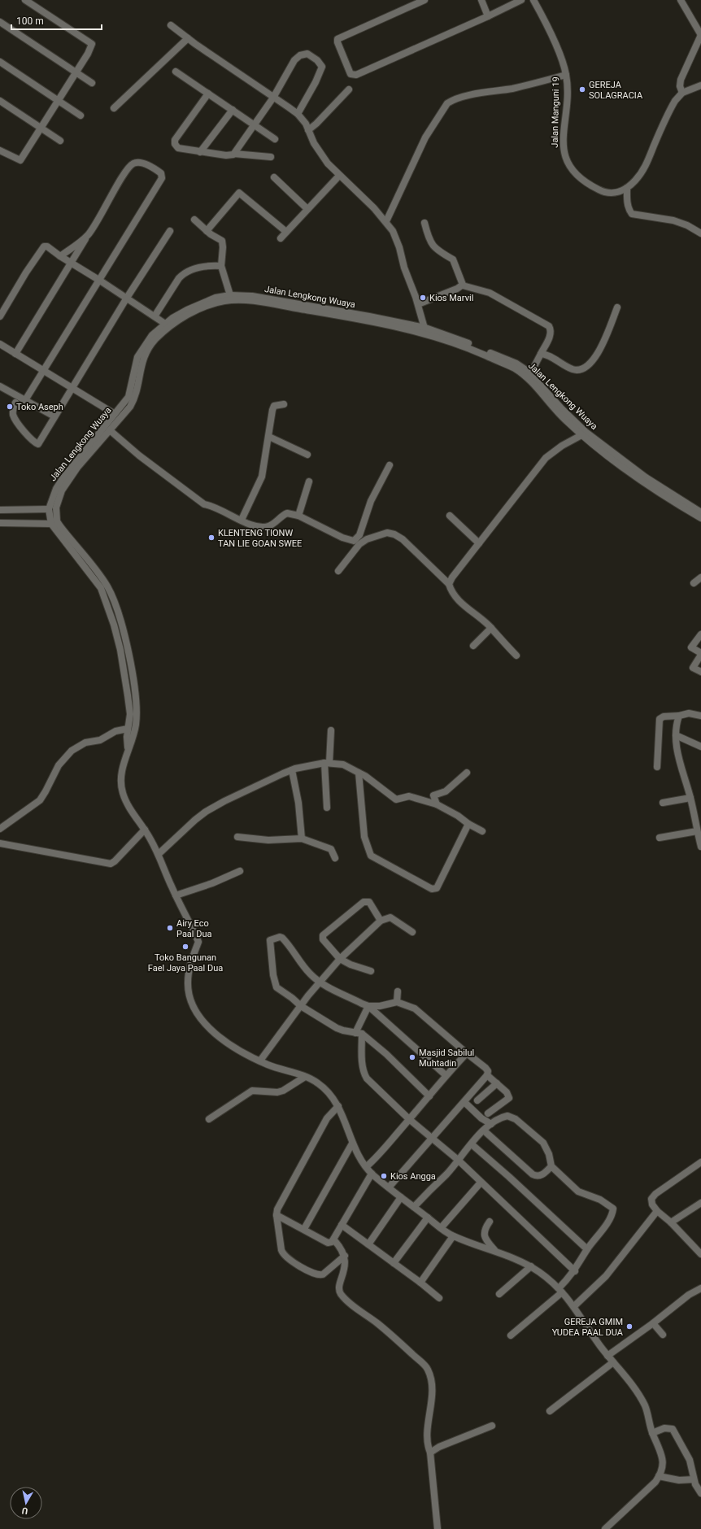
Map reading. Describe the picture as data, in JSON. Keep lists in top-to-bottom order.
{
  "streets": {
    "street": ["Jalan Manguni 19", "Jalan Lengkong Wuaya"]
  },
  "places": [
    "GEREJA SOLAGRACIA",
    "Kios Marvil",
    "Toko Aseph",
    "KLENTENG TIONW TAN LIE GOAN SWEE",
    "Airy Eco Paal Dua",
    "Toko Bangunan Fael Jaya Paal Dua",
    "Masjid Sabilul Muhtadin",
    "Kios Angga",
    "GEREJA GMIM YUDEA PAAL DUA"
  ],
  "scale_bar": "100 m",
  "north": "bottom"
}
